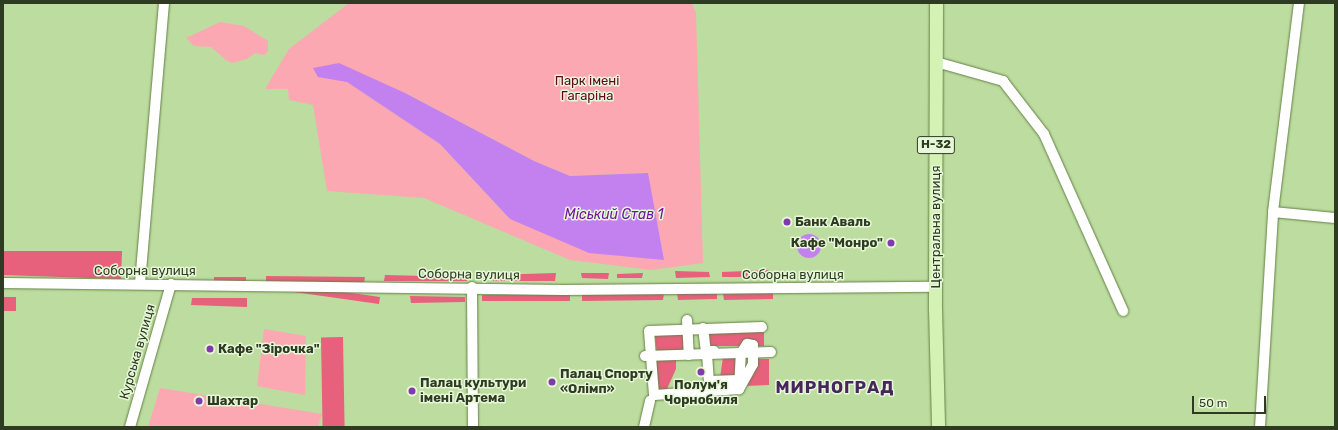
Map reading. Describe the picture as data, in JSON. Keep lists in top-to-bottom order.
{
  "streets": {
    "main road": ["Н-32", "Центральна вулиця"],
    "street": ["Соборна вулиця", "Курська вулиця"]
  },
  "crossings": [
    ["Центральна вулиця", "Соборна вулиця"],
    ["Соборна вулиця", "Курська вулиця"]
  ],
  "districts": ["МИРНОГРАД"],
  "water": ["Міський Став 1"],
  "parks": ["Парк імені Гагаріна"],
  "places": [
    "Банк Аваль",
    "Кафе \"Монро\"",
    "Кафе \"Зірочка\"",
    "Полум'я Чорнобиля",
    "Палац Спорту «Олімп»",
    "Палац культури імені Артема",
    "Шахтар"
  ],
  "scale_bar": "50 m"
}
